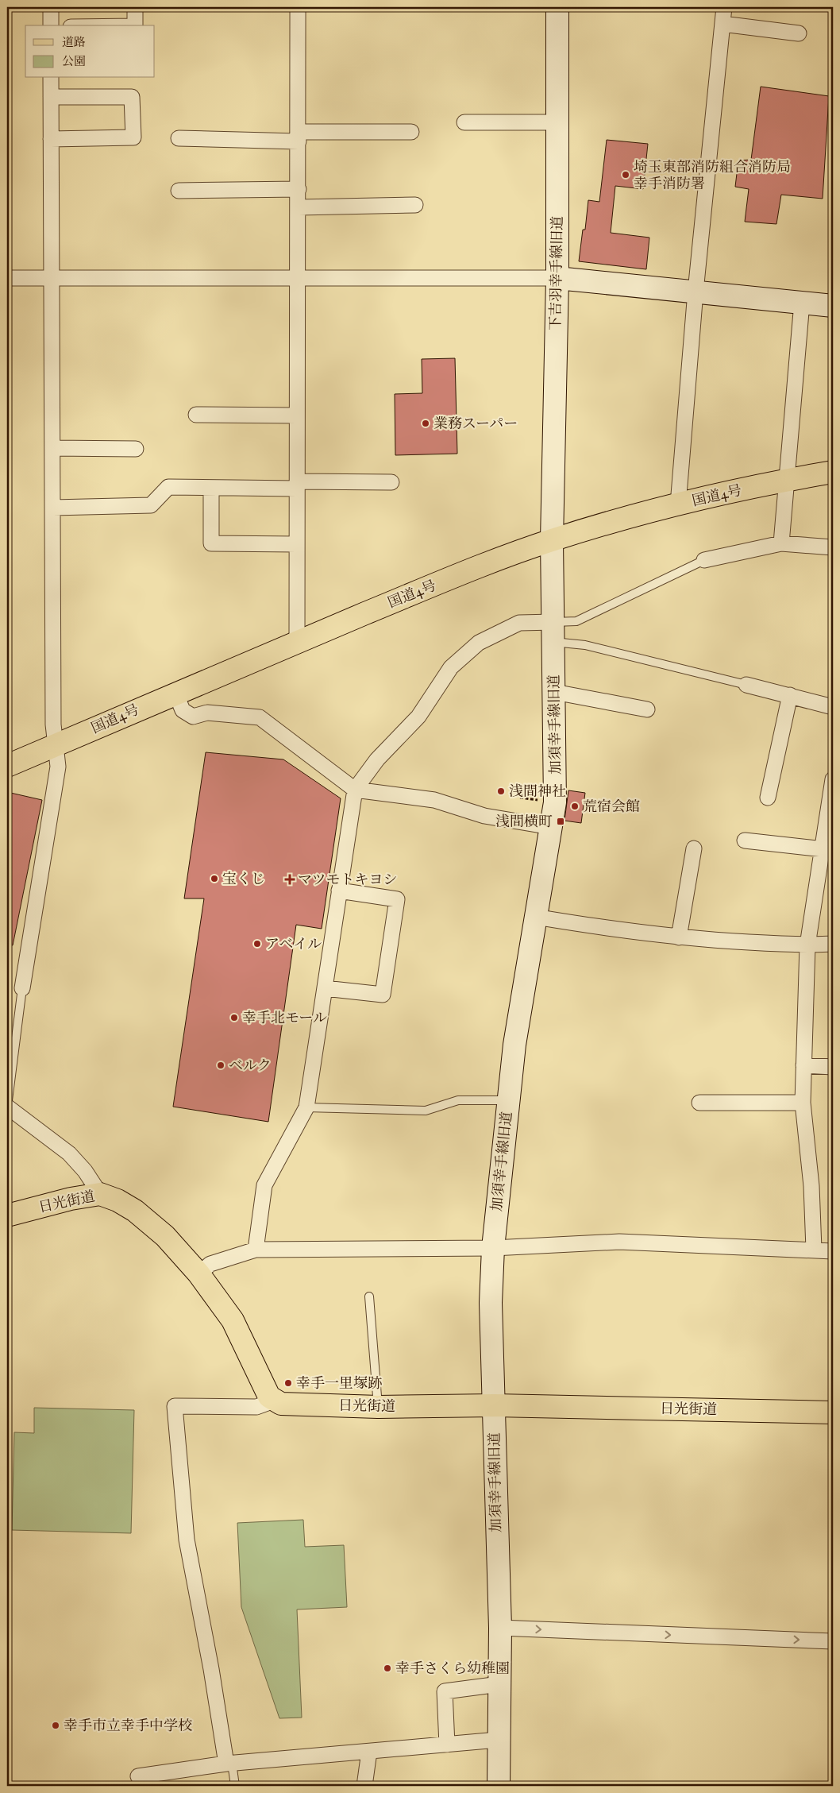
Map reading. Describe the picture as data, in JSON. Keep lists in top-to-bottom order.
{
  "streets": {
    "main road": ["国道4号", "日光街道"],
    "street": ["下吉羽幸手線旧道", "加須幸手線旧道"]
  },
  "crossings": [
    ["下吉羽幸手線旧道", "国道4号"],
    ["下吉羽幸手線旧道", "加須幸手線旧道"],
    ["国道4号", "加須幸手線旧道"],
    ["加須幸手線旧道", "日光街道"]
  ],
  "places": {
    "other": [
      "埼玉東部消防組合消防局 幸手消防署",
      "業務スーパー",
      "浅間神社",
      "荒宿会館",
      "宝くじ",
      "アベイル",
      "幸手北モール",
      "ベルク",
      "幸手一里塚跡",
      "幸手さくら幼稚園",
      "幸手市立幸手中学校"
    ],
    "transit": ["浅間横町"],
    "health": ["マツモトキヨシ"]
  },
  "legend": ["道路", "公園"]
}
